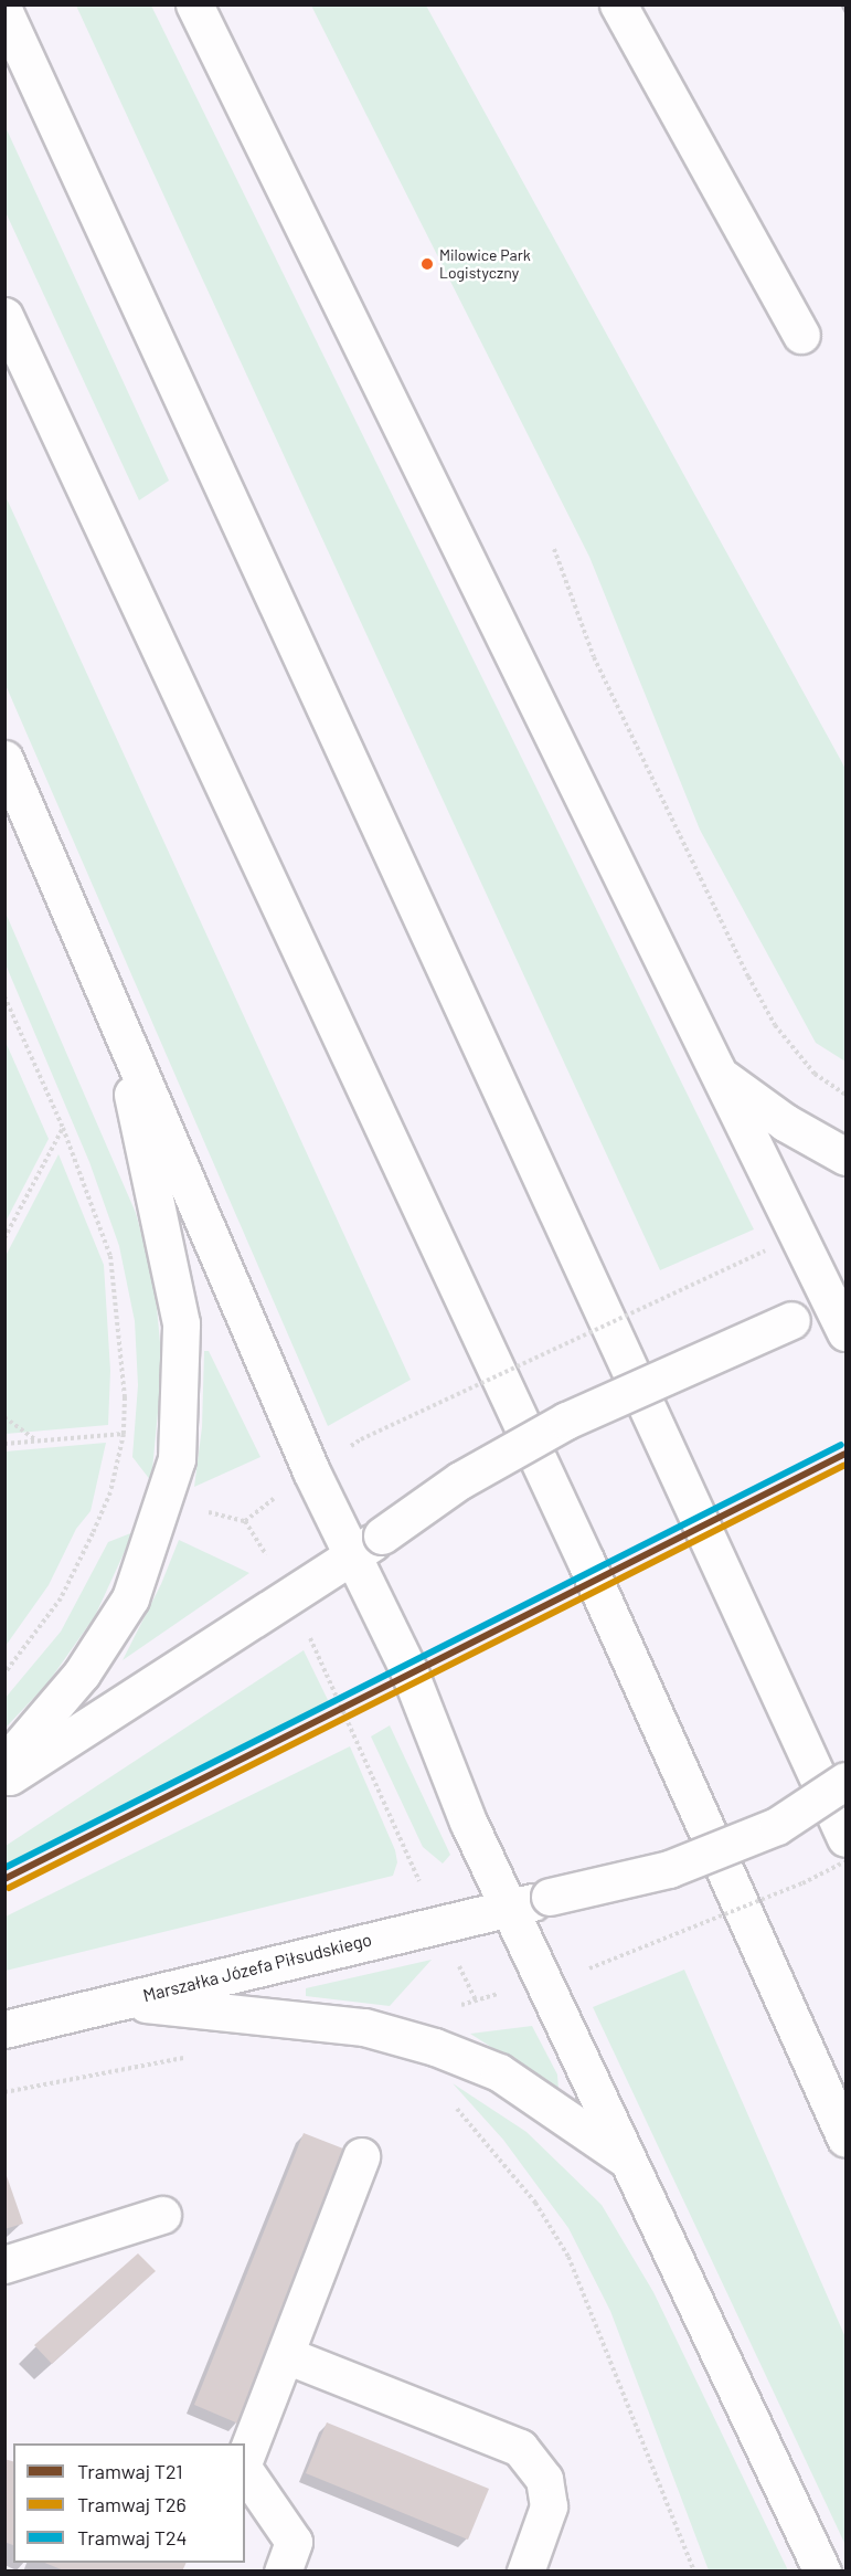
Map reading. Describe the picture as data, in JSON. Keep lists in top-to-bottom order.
{
  "streets": {
    "main road": ["Marszałka Józefa Piłsudskiego"]
  },
  "places": ["Milowice Park Logistyczny"],
  "lines": ["tram line T24", "tram line T21", "tram line T26"],
  "legend": ["Tramwaj T21", "Tramwaj T26", "Tramwaj T24"]
}
